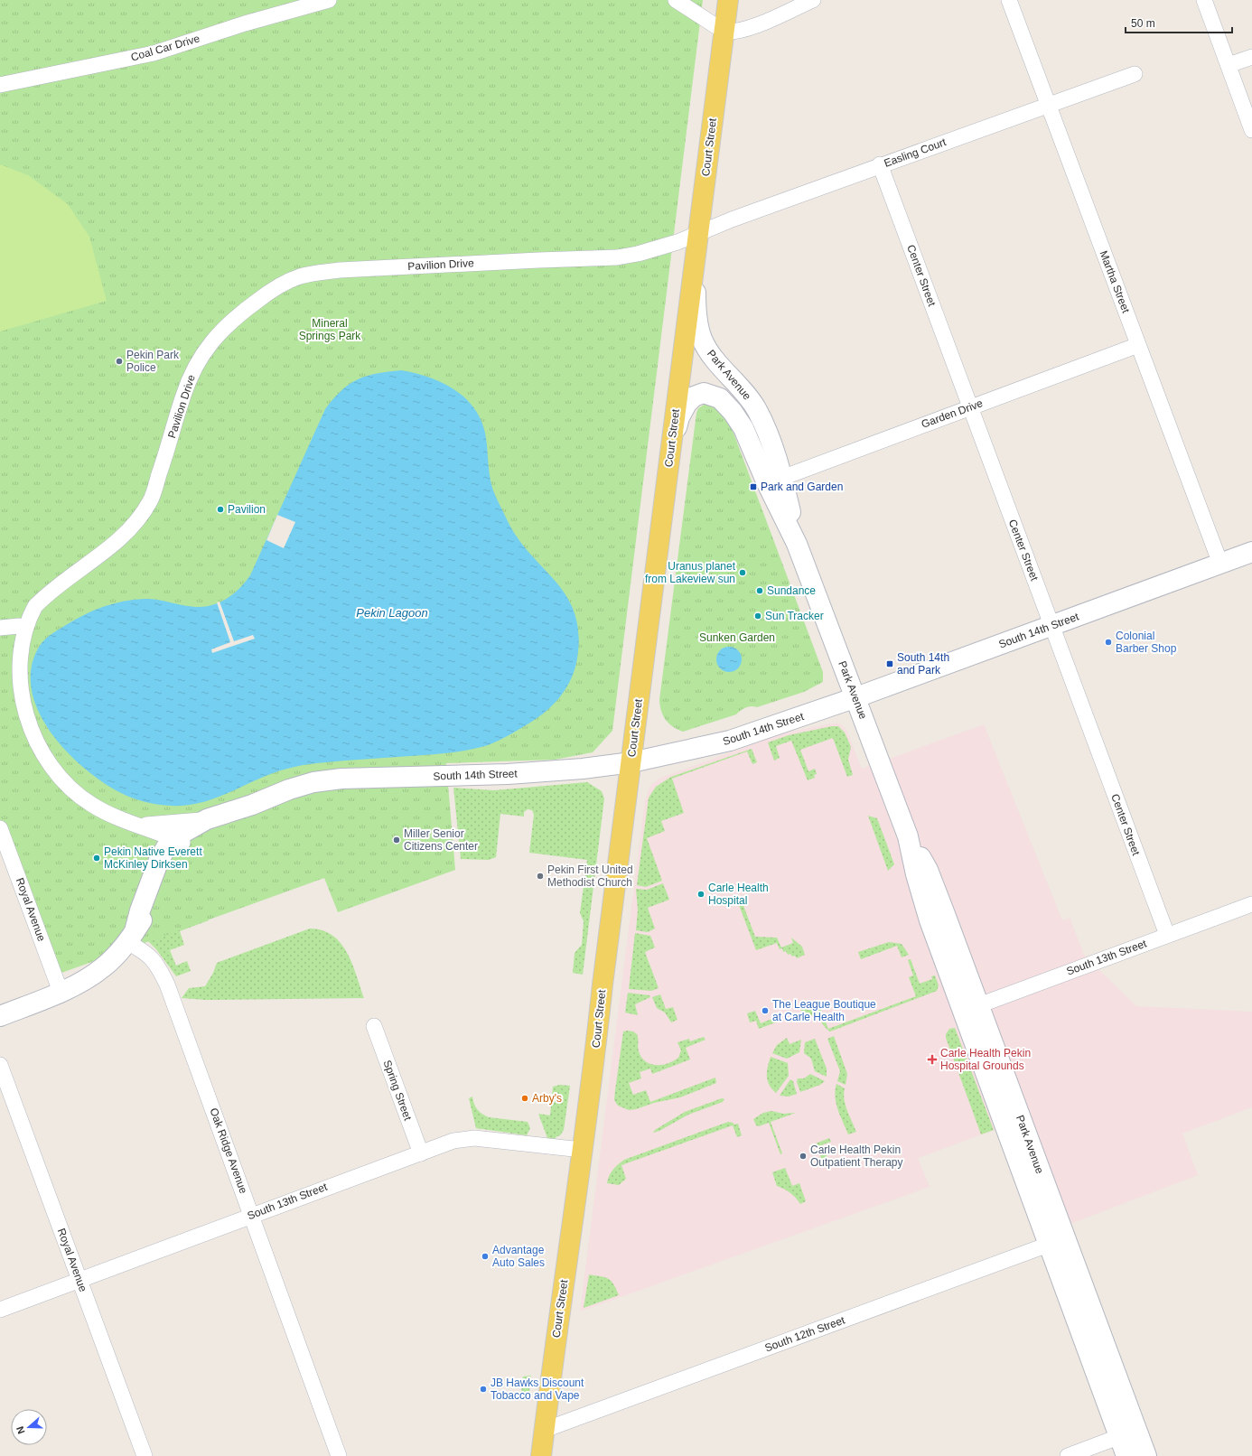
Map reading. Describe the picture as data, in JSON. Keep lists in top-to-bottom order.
{
  "streets": {
    "main road": ["Court Street"],
    "street": [
      "Coal Car Drive",
      "Easling Court",
      "Pavilion Drive",
      "Center Street",
      "Martha Street",
      "Park Avenue",
      "Garden Drive",
      "South 14th Street",
      "Royal Avenue",
      "South 13th Street",
      "Spring Street",
      "Oak Ridge Avenue",
      "South 12th Street"
    ]
  },
  "crossings": [
    ["Court Street", "Easling Court"],
    ["Court Street", "Pavilion Drive"],
    ["Court Street", "Park Avenue"],
    ["Court Street", "South 14th Street"],
    ["Court Street", "South 13th Street"],
    ["Court Street", "South 12th Street"],
    ["Easling Court", "Pavilion Drive"],
    ["Easling Court", "Center Street"],
    ["Easling Court", "Martha Street"],
    ["Pavilion Drive", "South 14th Street"],
    ["Center Street", "Garden Drive"],
    ["Center Street", "South 14th Street"],
    ["Center Street", "South 13th Street"],
    ["Martha Street", "Garden Drive"],
    ["Martha Street", "South 14th Street"],
    ["Park Avenue", "Garden Drive"],
    ["Park Avenue", "South 14th Street"],
    ["Park Avenue", "South 13th Street"],
    ["Park Avenue", "South 12th Street"],
    ["South 14th Street", "Royal Avenue"],
    ["South 14th Street", "Oak Ridge Avenue"],
    ["Royal Avenue", "South 13th Street"],
    ["South 13th Street", "Spring Street"],
    ["South 13th Street", "Oak Ridge Avenue"]
  ],
  "water": ["Pekin Lagoon"],
  "parks": ["Mineral Springs Park", "Sunken Garden"],
  "places": {
    "other": [
      "Pekin Park Police",
      "Pavilion",
      "Uranus planet from Lakeview sun",
      "Sundance",
      "Sun Tracker",
      "Colonial Barber Shop",
      "Miller Senior Citizens Center",
      "Pekin Native Everett McKinley Dirksen",
      "Pekin First United Methodist Church",
      "Carle Health Hospital",
      "The League Boutique at Carle Health",
      "Arby's",
      "Carle Health Pekin Outpatient Therapy",
      "Advantage Auto Sales",
      "JB Hawks Discount Tobacco and Vape"
    ],
    "transit": ["Park and Garden", "South 14th and Park"],
    "health": ["Carle Health Pekin Hospital Grounds"]
  },
  "scale_bar": "50 m",
  "north": "left"
}
